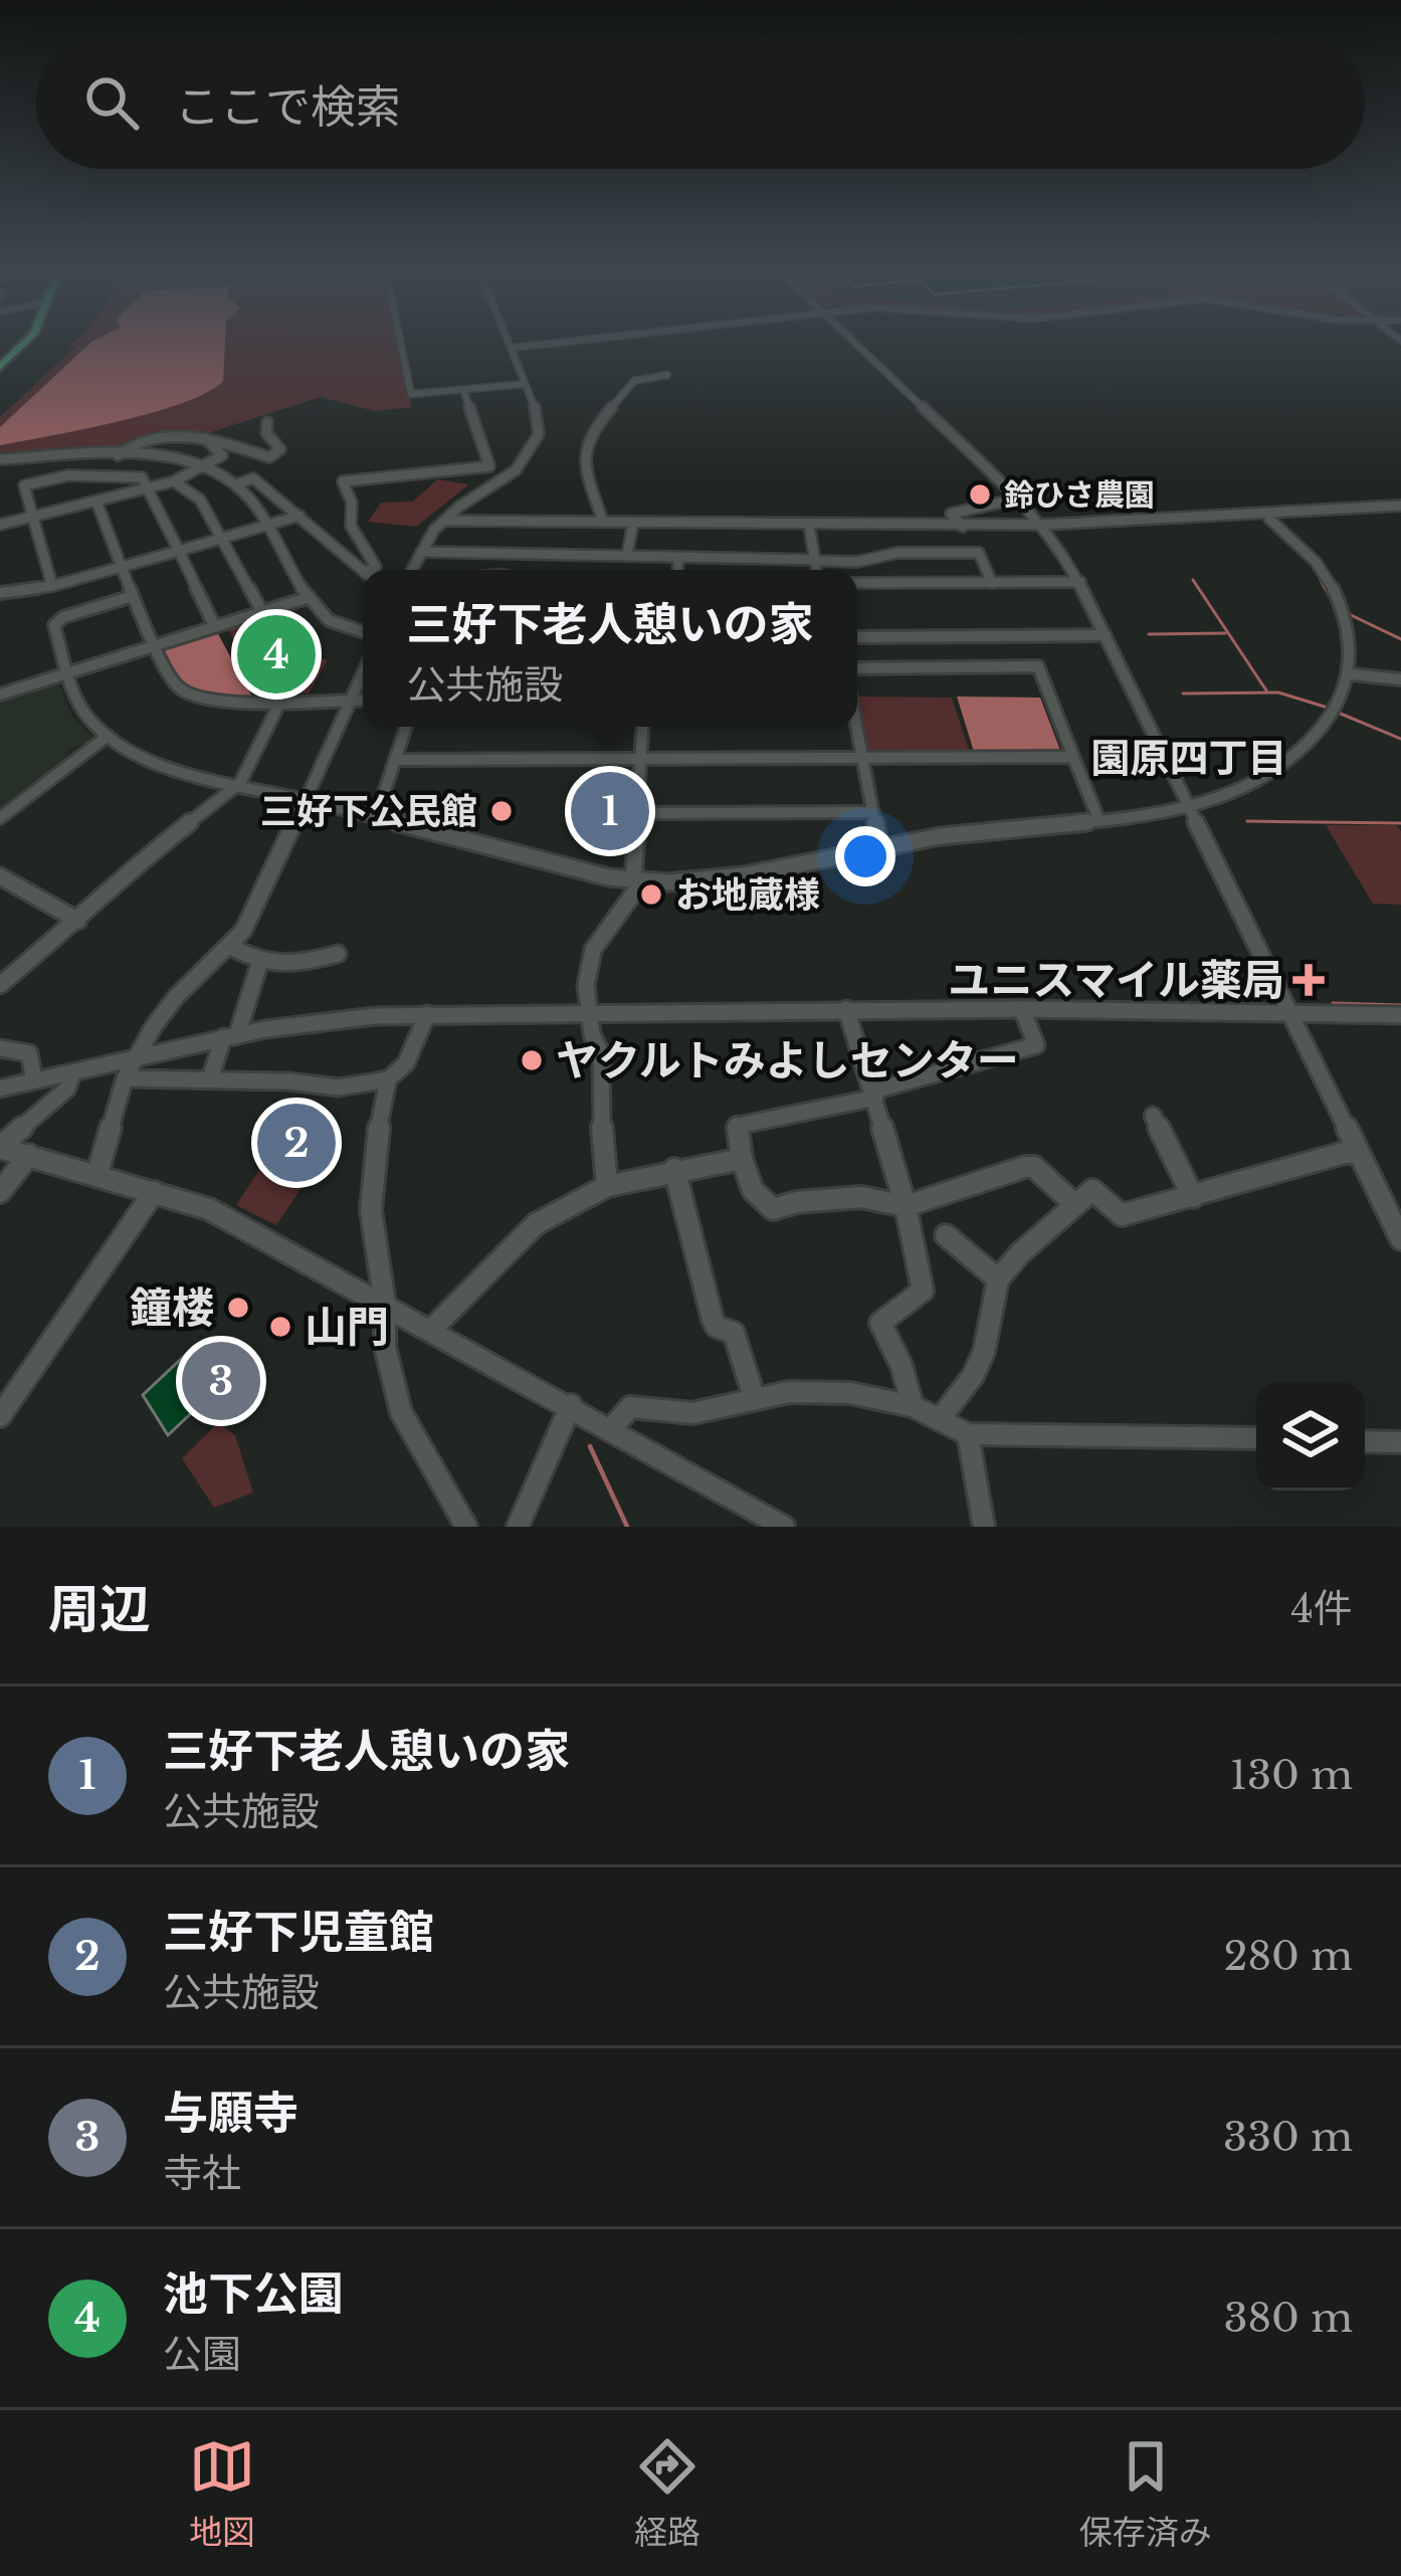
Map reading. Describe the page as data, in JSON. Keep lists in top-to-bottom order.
{
  "districts": ["園原四丁目"],
  "places": {
    "other": [
      "鈴ひさ農園",
      "三好下公民館",
      "お地蔵様",
      "ヤクルトみよしセンター",
      "鐘楼",
      "山門"
    ],
    "health": ["ユニスマイル薬局"]
  },
  "page": {
    "search": "ここで検索",
    "popup": ["三好下老人憩いの家", "公共施設"],
    "pins": [
      "4",
      "1",
      "2",
      "3"
    ],
    "heading": ["周辺", "4件"],
    "list": [
      {
        "mark": "1",
        "name": "三好下老人憩いの家",
        "note": "公共施設",
        "value": "130 m"
      },
      {
        "mark": "2",
        "name": "三好下児童館",
        "note": "公共施設",
        "value": "280 m"
      },
      {
        "mark": "3",
        "name": "与願寺",
        "note": "寺社",
        "value": "330 m"
      },
      {
        "mark": "4",
        "name": "池下公園",
        "note": "公園",
        "value": "380 m"
      }
    ],
    "nav": ["地図", "経路", "保存済み"]
  }
}
